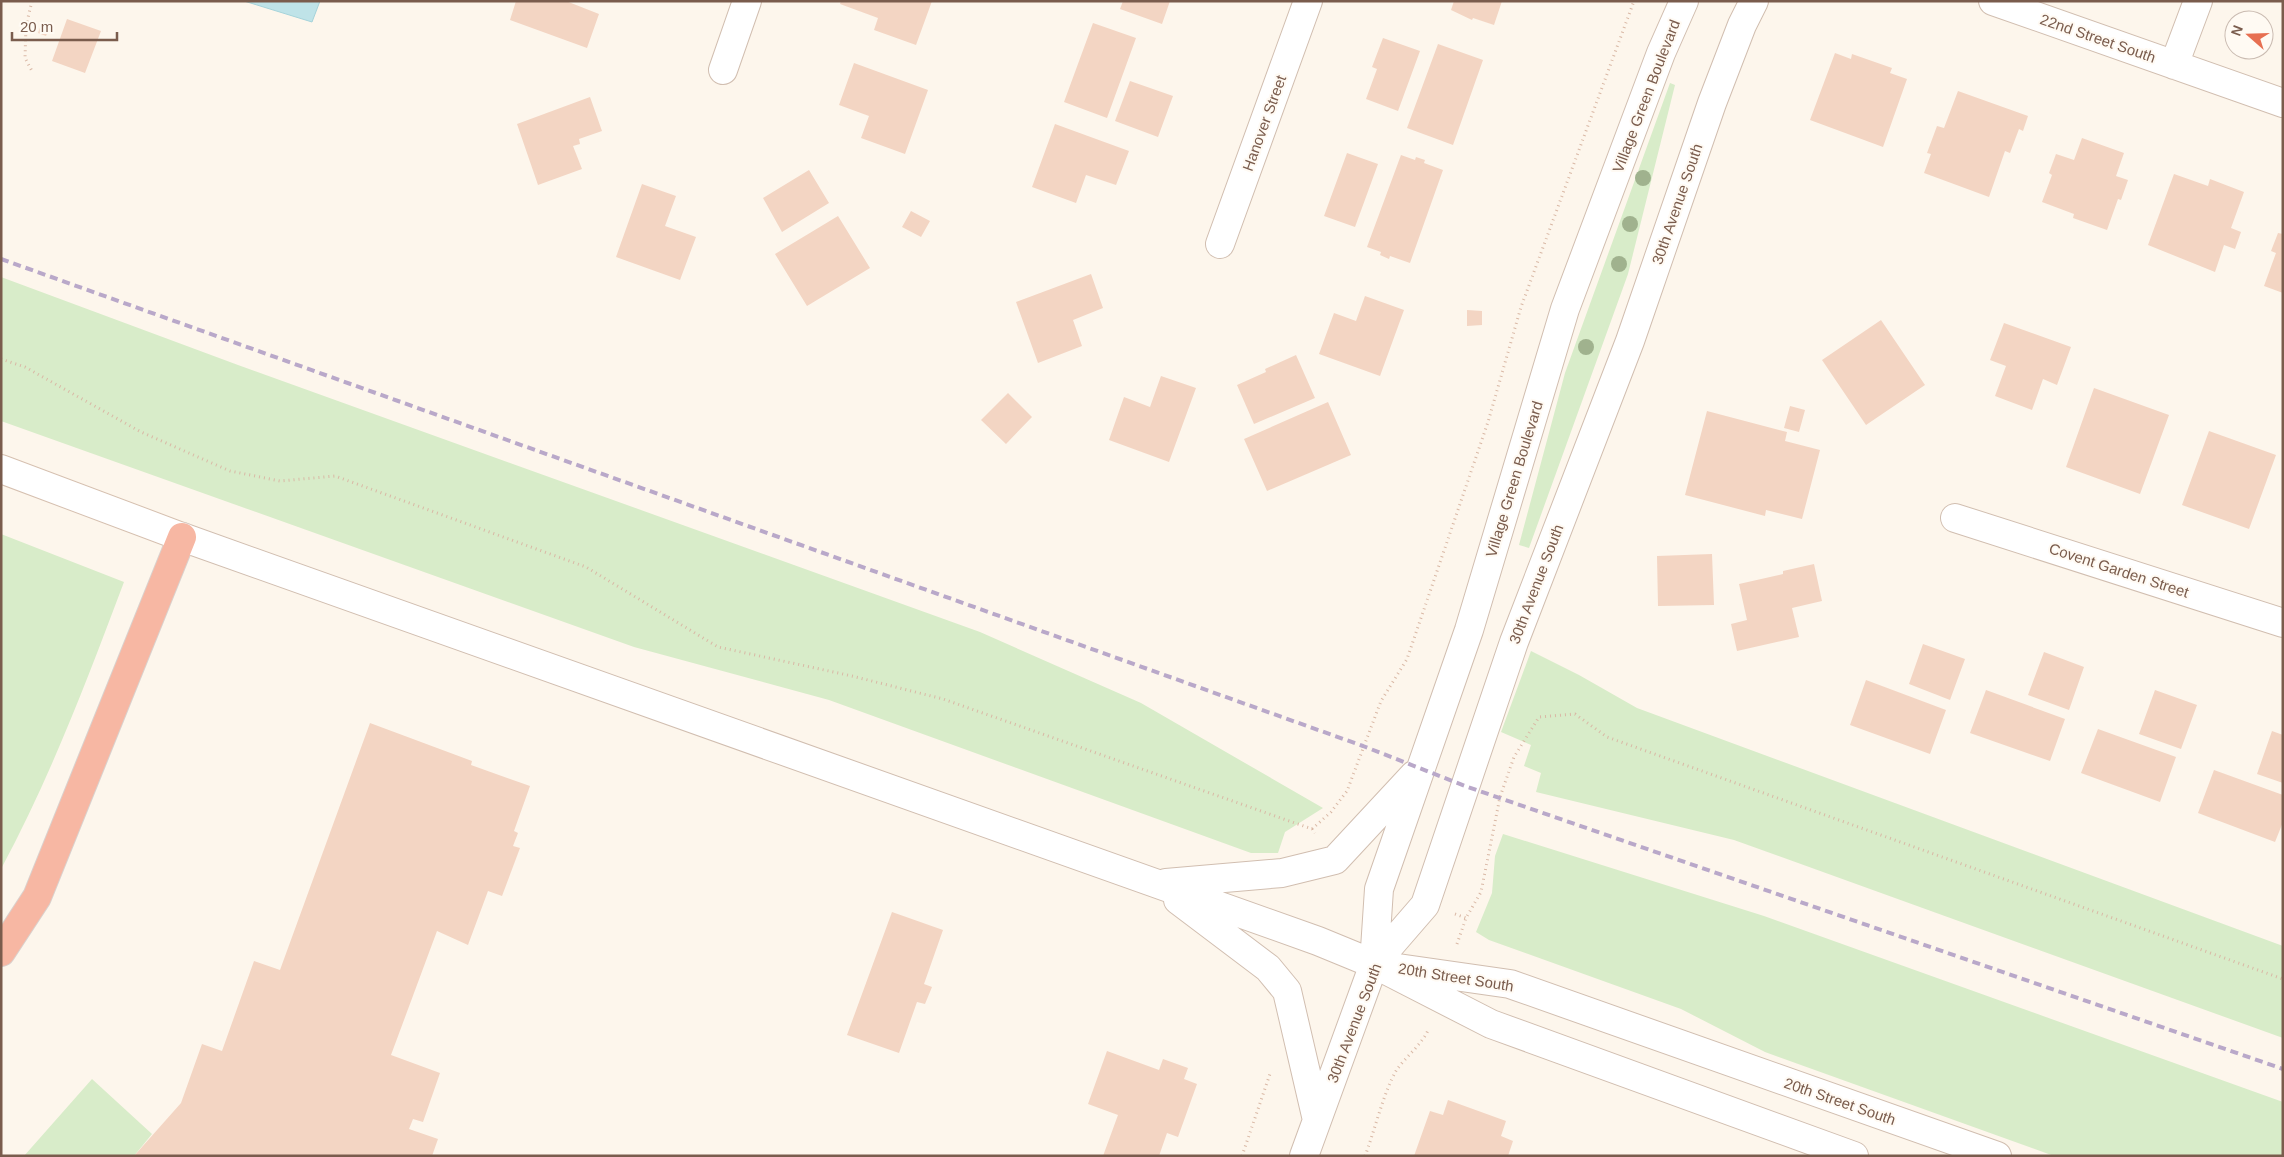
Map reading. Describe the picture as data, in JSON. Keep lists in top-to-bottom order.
{
  "streets": {
    "street": [
      "22nd Street South",
      "Village Green Boulevard",
      "Hanover Street",
      "30th Avenue South",
      "Covent Garden Street",
      "20th Street South"
    ]
  },
  "crossings": [
    ["Village Green Boulevard", "30th Avenue South"],
    ["Village Green Boulevard", "20th Street South"],
    ["30th Avenue South", "20th Street South"]
  ],
  "scale_bar": "20 m",
  "north": "left"
}
